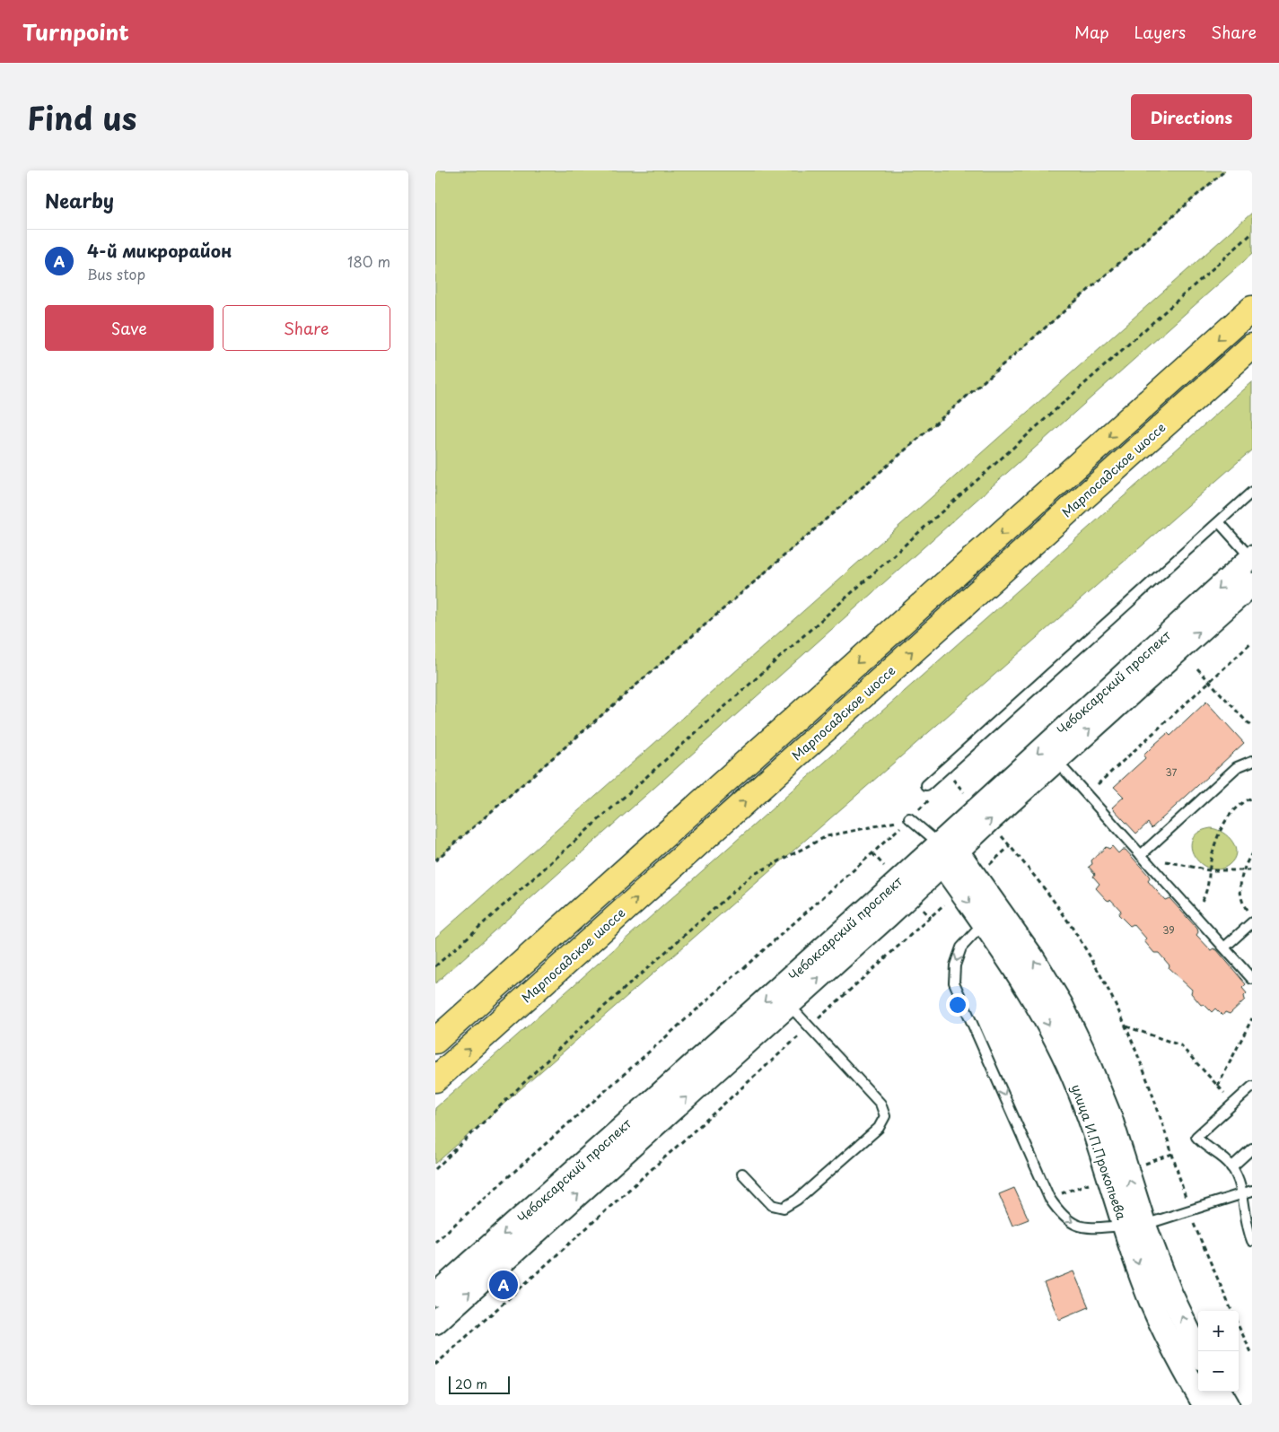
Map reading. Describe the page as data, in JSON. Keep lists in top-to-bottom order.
{
  "streets": {
    "main road": ["Марпосадское шоссе"],
    "street": ["Чебоксарский проспект", "улица И.П.Прокопьева"]
  },
  "crossings": [
    ["Чебоксарский проспект", "улица И.П.Прокопьева"]
  ],
  "house_numbers": ["37", "39"],
  "scale_bar": "20 m",
  "page": {
    "header": "Turnpoint",
    "nav": ["Map", "Layers", "Share"],
    "title": "Find us",
    "buttons": [
      "Directions",
      ["Save", "Share"]
    ],
    "heading": "Nearby",
    "list": [
      {
        "mark": "A",
        "name": "4-й микрорайон",
        "note": "Bus stop",
        "value": "180 m"
      }
    ],
    "pins": "A",
    "map_buttons": ["+", "−"],
    "scale": "20 m"
  }
}
